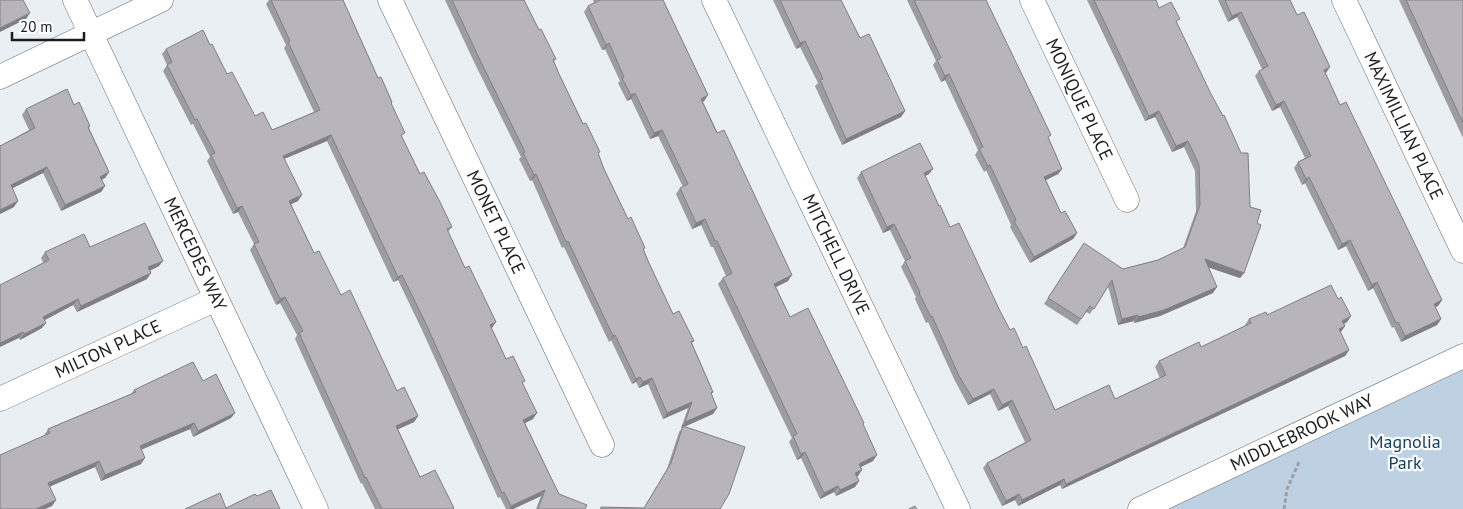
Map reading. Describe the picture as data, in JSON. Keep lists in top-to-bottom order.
{
  "streets": {
    "street": [
      "MONIQUE PLACE",
      "MAXIMILLIAN PLACE",
      "MONET PLACE",
      "MERCEDES WAY",
      "MITCHELL DRIVE",
      "MILTON PLACE",
      "MIDDLEBROOK WAY"
    ]
  },
  "crossings": [
    ["MERCEDES WAY", "MILTON PLACE"]
  ],
  "parks": ["Magnolia Park"],
  "scale_bar": "20 m"
}
